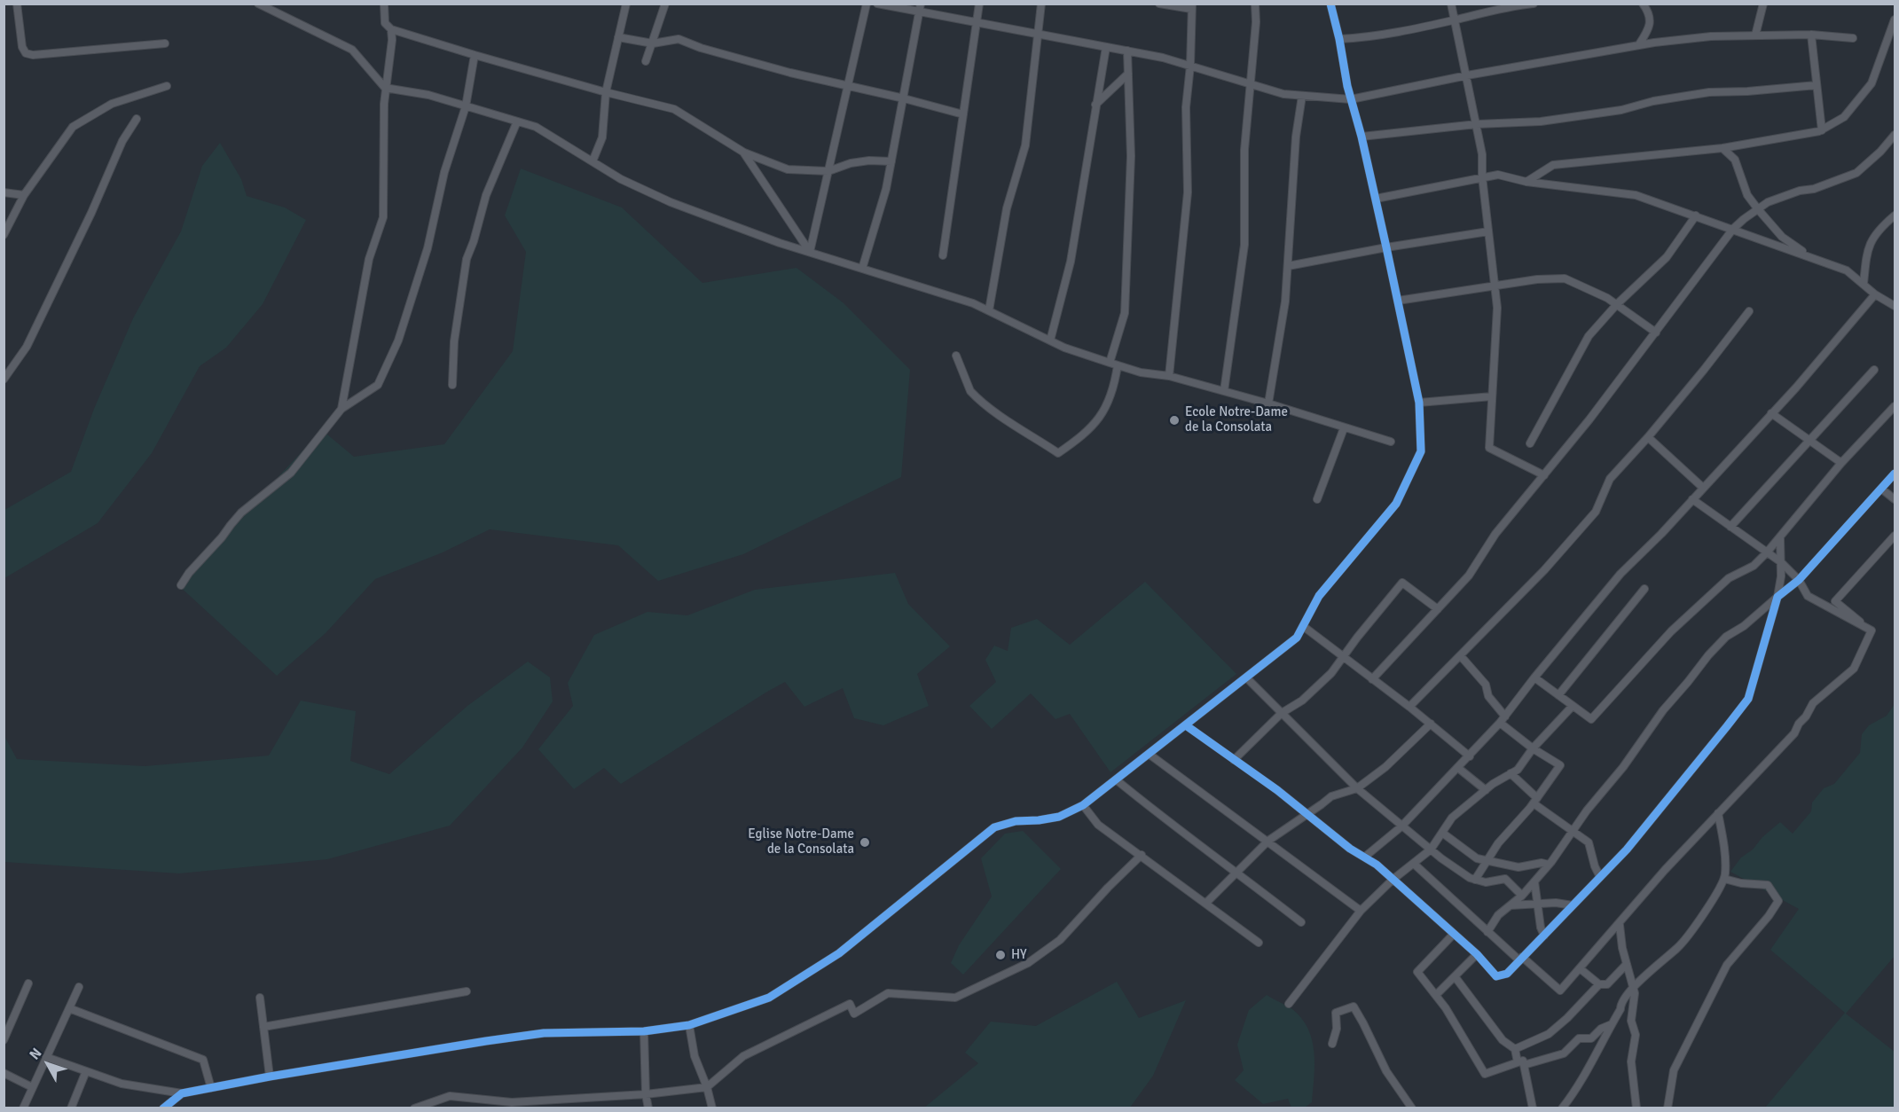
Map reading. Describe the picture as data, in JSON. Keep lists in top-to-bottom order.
{
  "places": ["Ecole Notre-Dame de la Consolata", "Eglise Notre-Dame de la Consolata", "HY"],
  "north": "top left"
}
